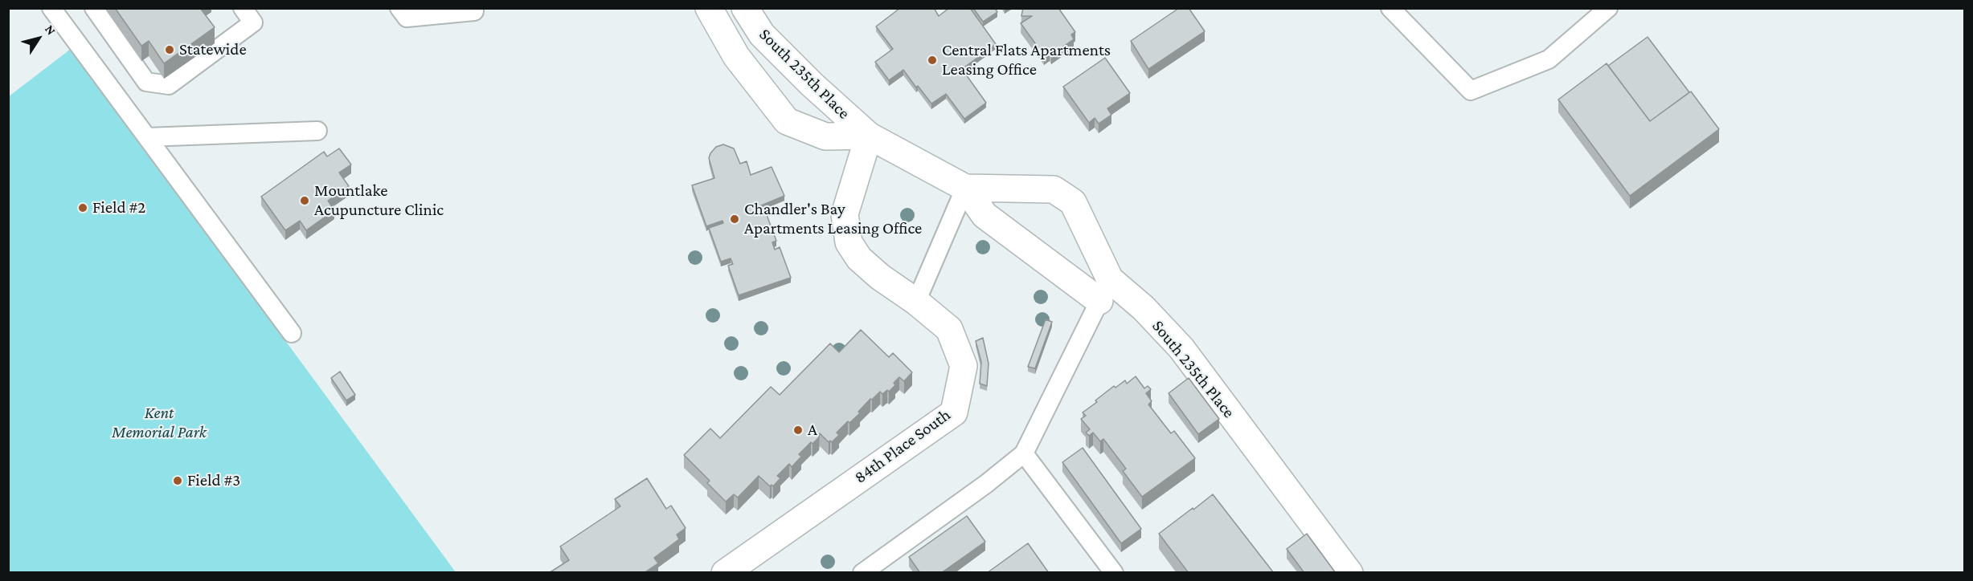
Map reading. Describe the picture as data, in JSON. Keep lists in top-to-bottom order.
{
  "streets": {
    "street": ["South 235th Place", "84th Place South"]
  },
  "crossings": [
    ["South 235th Place", "84th Place South"]
  ],
  "parks": ["Kent Memorial Park"],
  "places": [
    "Statewide",
    "Central Flats Apartments Leasing Office",
    "Mountlake Acupuncture Clinic",
    "Field #2",
    "Chandler's Bay Apartments Leasing Office",
    "A",
    "Field #3"
  ],
  "north": "top right"
}
